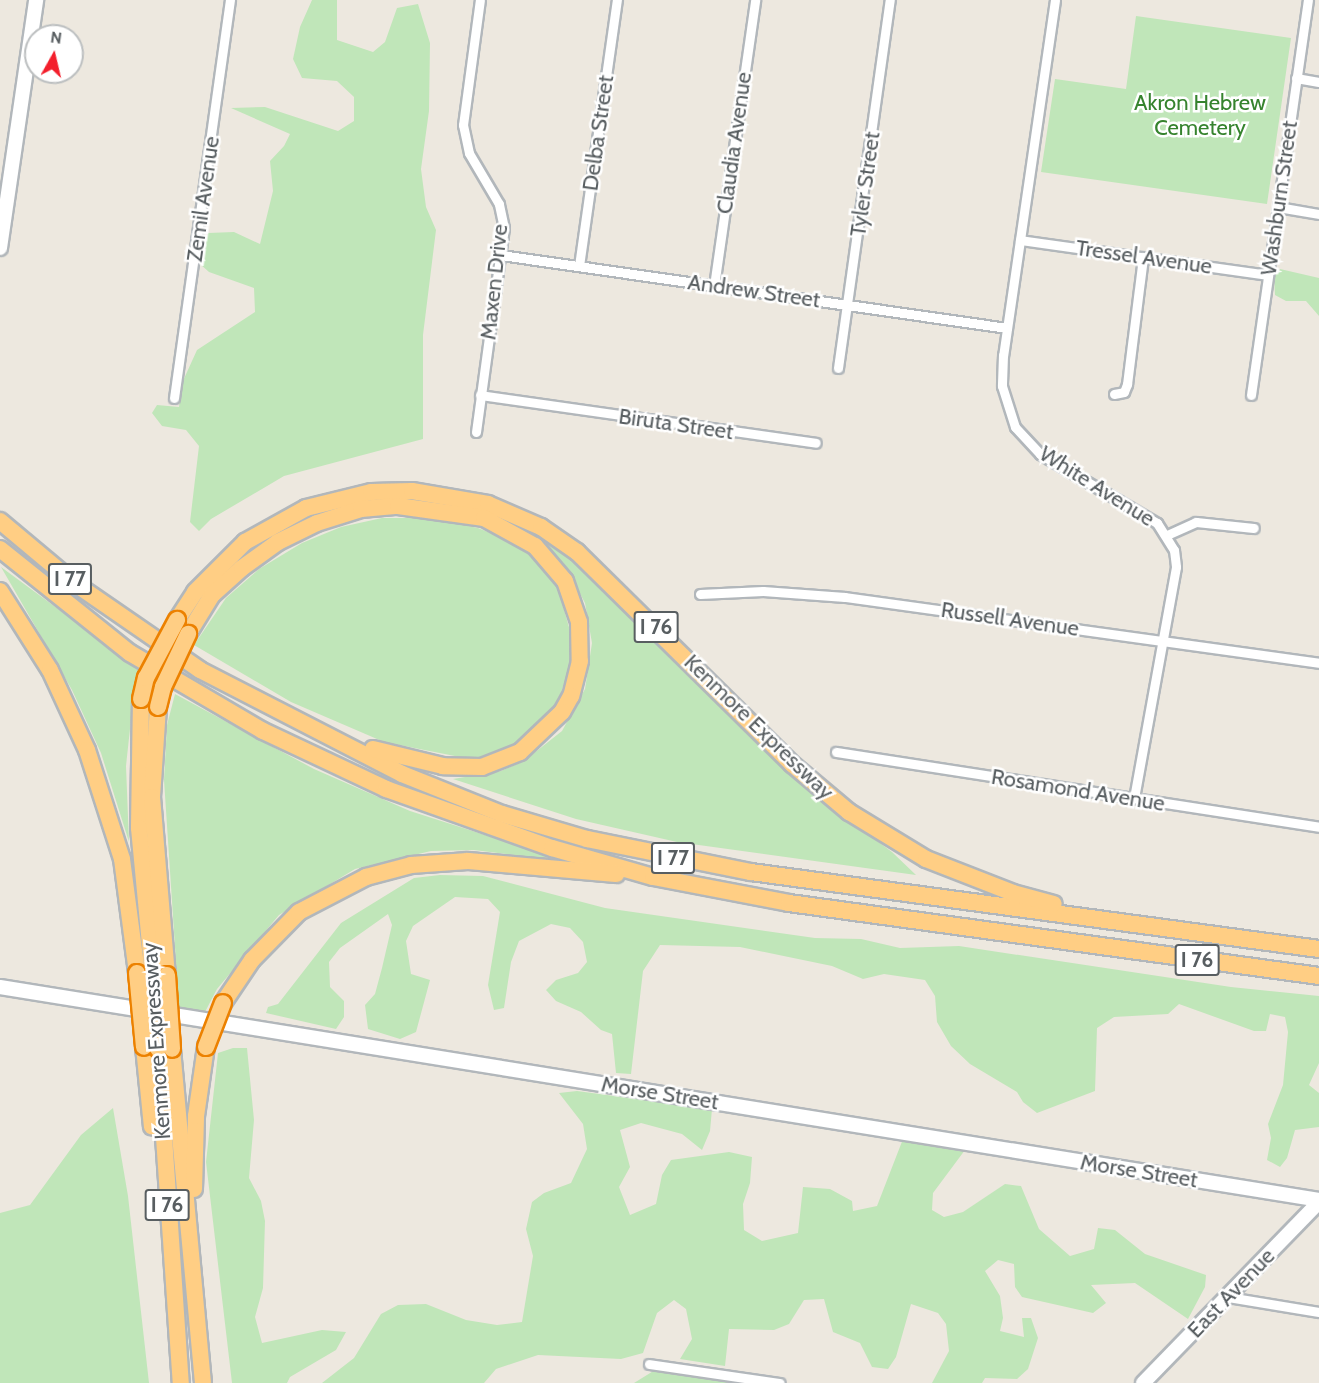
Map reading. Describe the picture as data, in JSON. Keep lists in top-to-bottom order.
{
  "streets": {
    "highway": ["I 77", "I 76", "Kenmore Expressway"],
    "street": [
      "Delba Street",
      "Claudia Avenue",
      "Tyler Street",
      "Washburn Street",
      "Zemil Avenue",
      "Tressel Avenue",
      "Maxen Drive",
      "Andrew Street",
      "Biruta Street",
      "White Avenue",
      "Russell Avenue",
      "Rosamond Avenue",
      "Morse Street",
      "East Avenue"
    ]
  },
  "crossings": [
    ["Delba Street", "Andrew Street"],
    ["Claudia Avenue", "Andrew Street"],
    ["Tyler Street", "Andrew Street"],
    ["Washburn Street", "Tressel Avenue"],
    ["Tressel Avenue", "White Avenue"],
    ["Maxen Drive", "Andrew Street"],
    ["Maxen Drive", "Biruta Street"],
    ["Andrew Street", "White Avenue"],
    ["White Avenue", "Russell Avenue"],
    ["White Avenue", "Rosamond Avenue"],
    ["I 77", "I 76"],
    ["I 77", "Kenmore Expressway"],
    ["I 76", "Kenmore Expressway"],
    ["Morse Street", "East Avenue"]
  ],
  "parks": ["Akron Hebrew Cemetery"],
  "north": "top"
}
